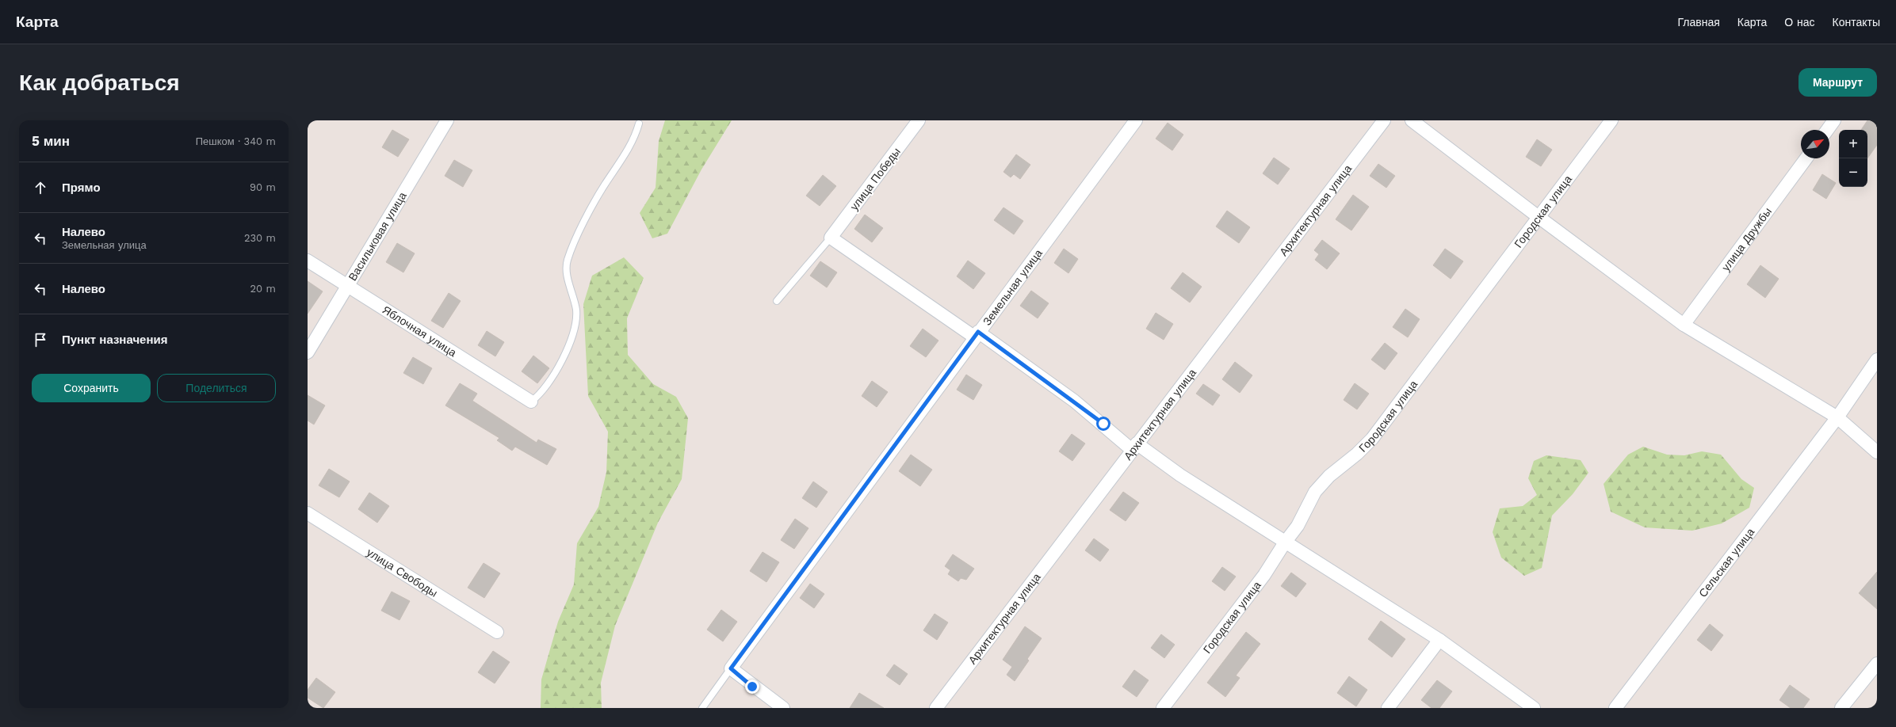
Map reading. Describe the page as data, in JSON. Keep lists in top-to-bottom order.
{
  "streets": {
    "street": [
      "улица Победы",
      "Архитектурная улица",
      "Городская улица",
      "Васильковая улица",
      "улица Дружбы",
      "Земельная улица",
      "Яблочная улица",
      "Сельская улица",
      "улица Свободы"
    ]
  },
  "crossings": [
    ["Васильковая улица", "Яблочная улица"]
  ],
  "north": "top right",
  "page": {
    "header": "Карта",
    "nav": [
      "Главная",
      "Карта",
      "О нас",
      "Контакты"
    ],
    "buttons": [
      "Маршрут",
      ["Сохранить", "Поделиться"]
    ],
    "title": "Как добраться",
    "heading": ["5 мин", "Пешком · 340 m"],
    "map_buttons": ["+", "−"],
    "list": [
      ["Прямо", "90 m"],
      ["Налево", "Земельная улица", "230 m"],
      ["Налево", "20 m"],
      "Пункт назначения"
    ]
  }
}
